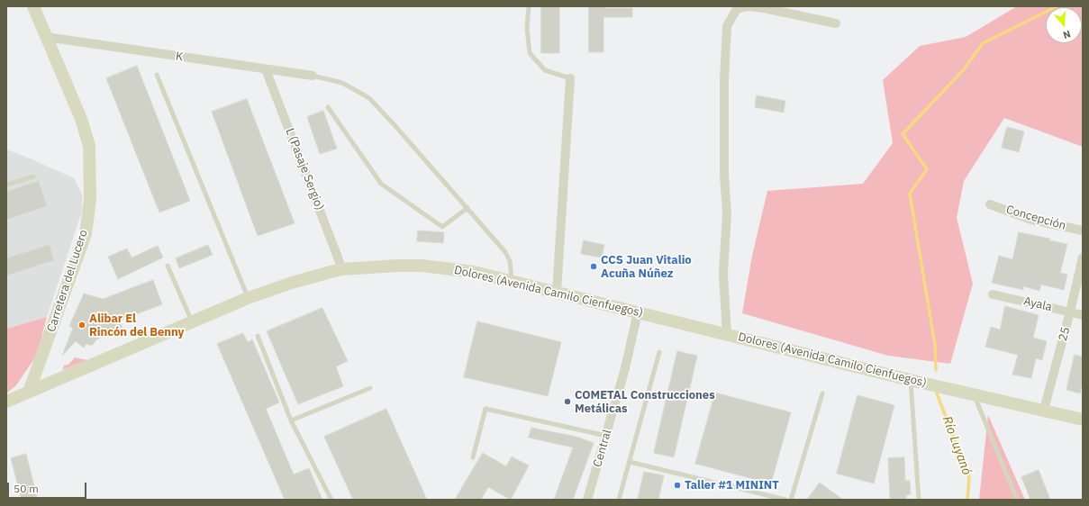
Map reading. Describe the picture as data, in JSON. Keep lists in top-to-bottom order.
{
  "streets": {
    "main road": ["Carretera del Lucero", "Dolores (Avenida Camilo Cienfuegos)"],
    "street": [
      "K",
      "L (Pasaje Sergio)",
      "Concepción",
      "Ayala",
      "25",
      "Central"
    ]
  },
  "crossings": [
    ["K", "L (Pasaje Sergio)"],
    ["K", "Carretera del Lucero"],
    ["L (Pasaje Sergio)", "Dolores (Avenida Camilo Cienfuegos)"],
    ["Carretera del Lucero", "Dolores (Avenida Camilo Cienfuegos)"],
    ["Dolores (Avenida Camilo Cienfuegos)", "25"],
    ["Dolores (Avenida Camilo Cienfuegos)", "Central"],
    ["Ayala", "25"]
  ],
  "water": ["Río Luyanó"],
  "places": [
    "CCS Juan Vitalio Acuña Núñez",
    "Alibar El Rincón del Benny",
    "COMETAL Construcciones Metálicas",
    "Taller #1 MININT"
  ],
  "scale_bar": "50 m",
  "north": "bottom"
}
